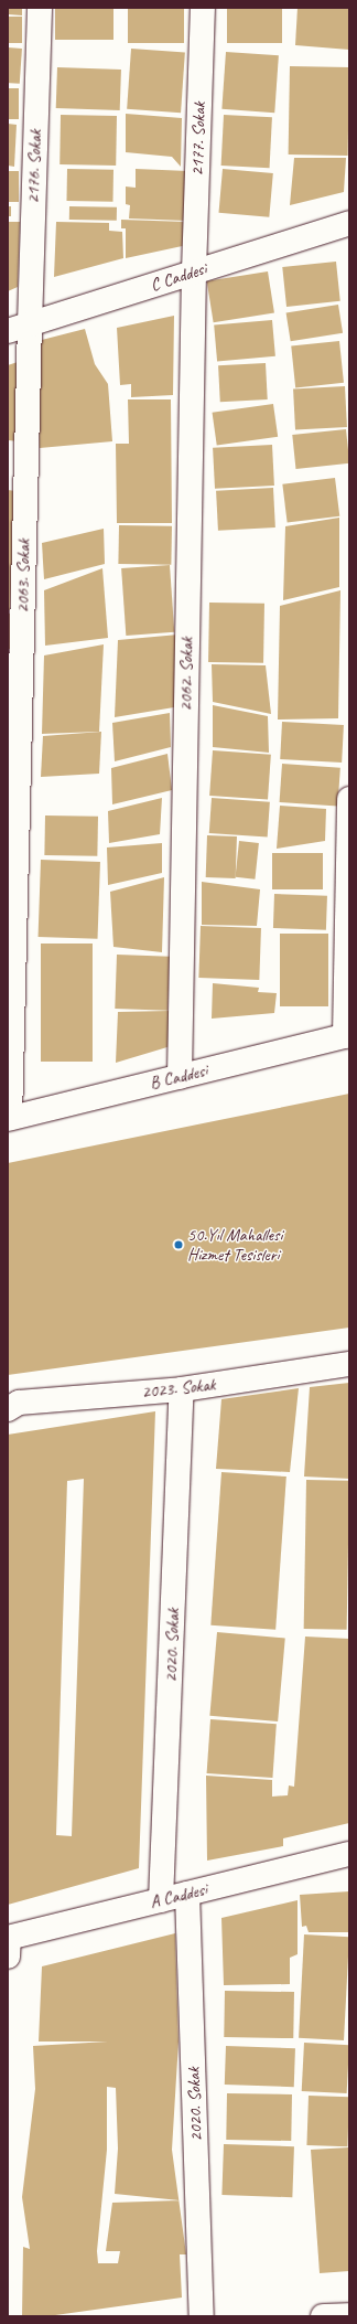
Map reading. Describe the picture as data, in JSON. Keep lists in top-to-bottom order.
{
  "streets": {
    "street": [
      "2177. Sokak",
      "2176. Sokak",
      "C Caddesi",
      "2063. Sokak",
      "2062. Sokak",
      "B Caddesi",
      "2023. Sokak",
      "2020. Sokak",
      "A Caddesi"
    ]
  },
  "crossings": [
    ["2177. Sokak", "C Caddesi"],
    ["2177. Sokak", "2062. Sokak"],
    ["2176. Sokak", "C Caddesi"],
    ["2176. Sokak", "2063. Sokak"],
    ["C Caddesi", "2063. Sokak"],
    ["C Caddesi", "2062. Sokak"],
    ["2063. Sokak", "B Caddesi"],
    ["2062. Sokak", "B Caddesi"],
    ["2023. Sokak", "2020. Sokak"],
    ["2020. Sokak", "A Caddesi"]
  ],
  "places": ["50.Yıl Mahallesi Hizmet Tesisleri"]
}
